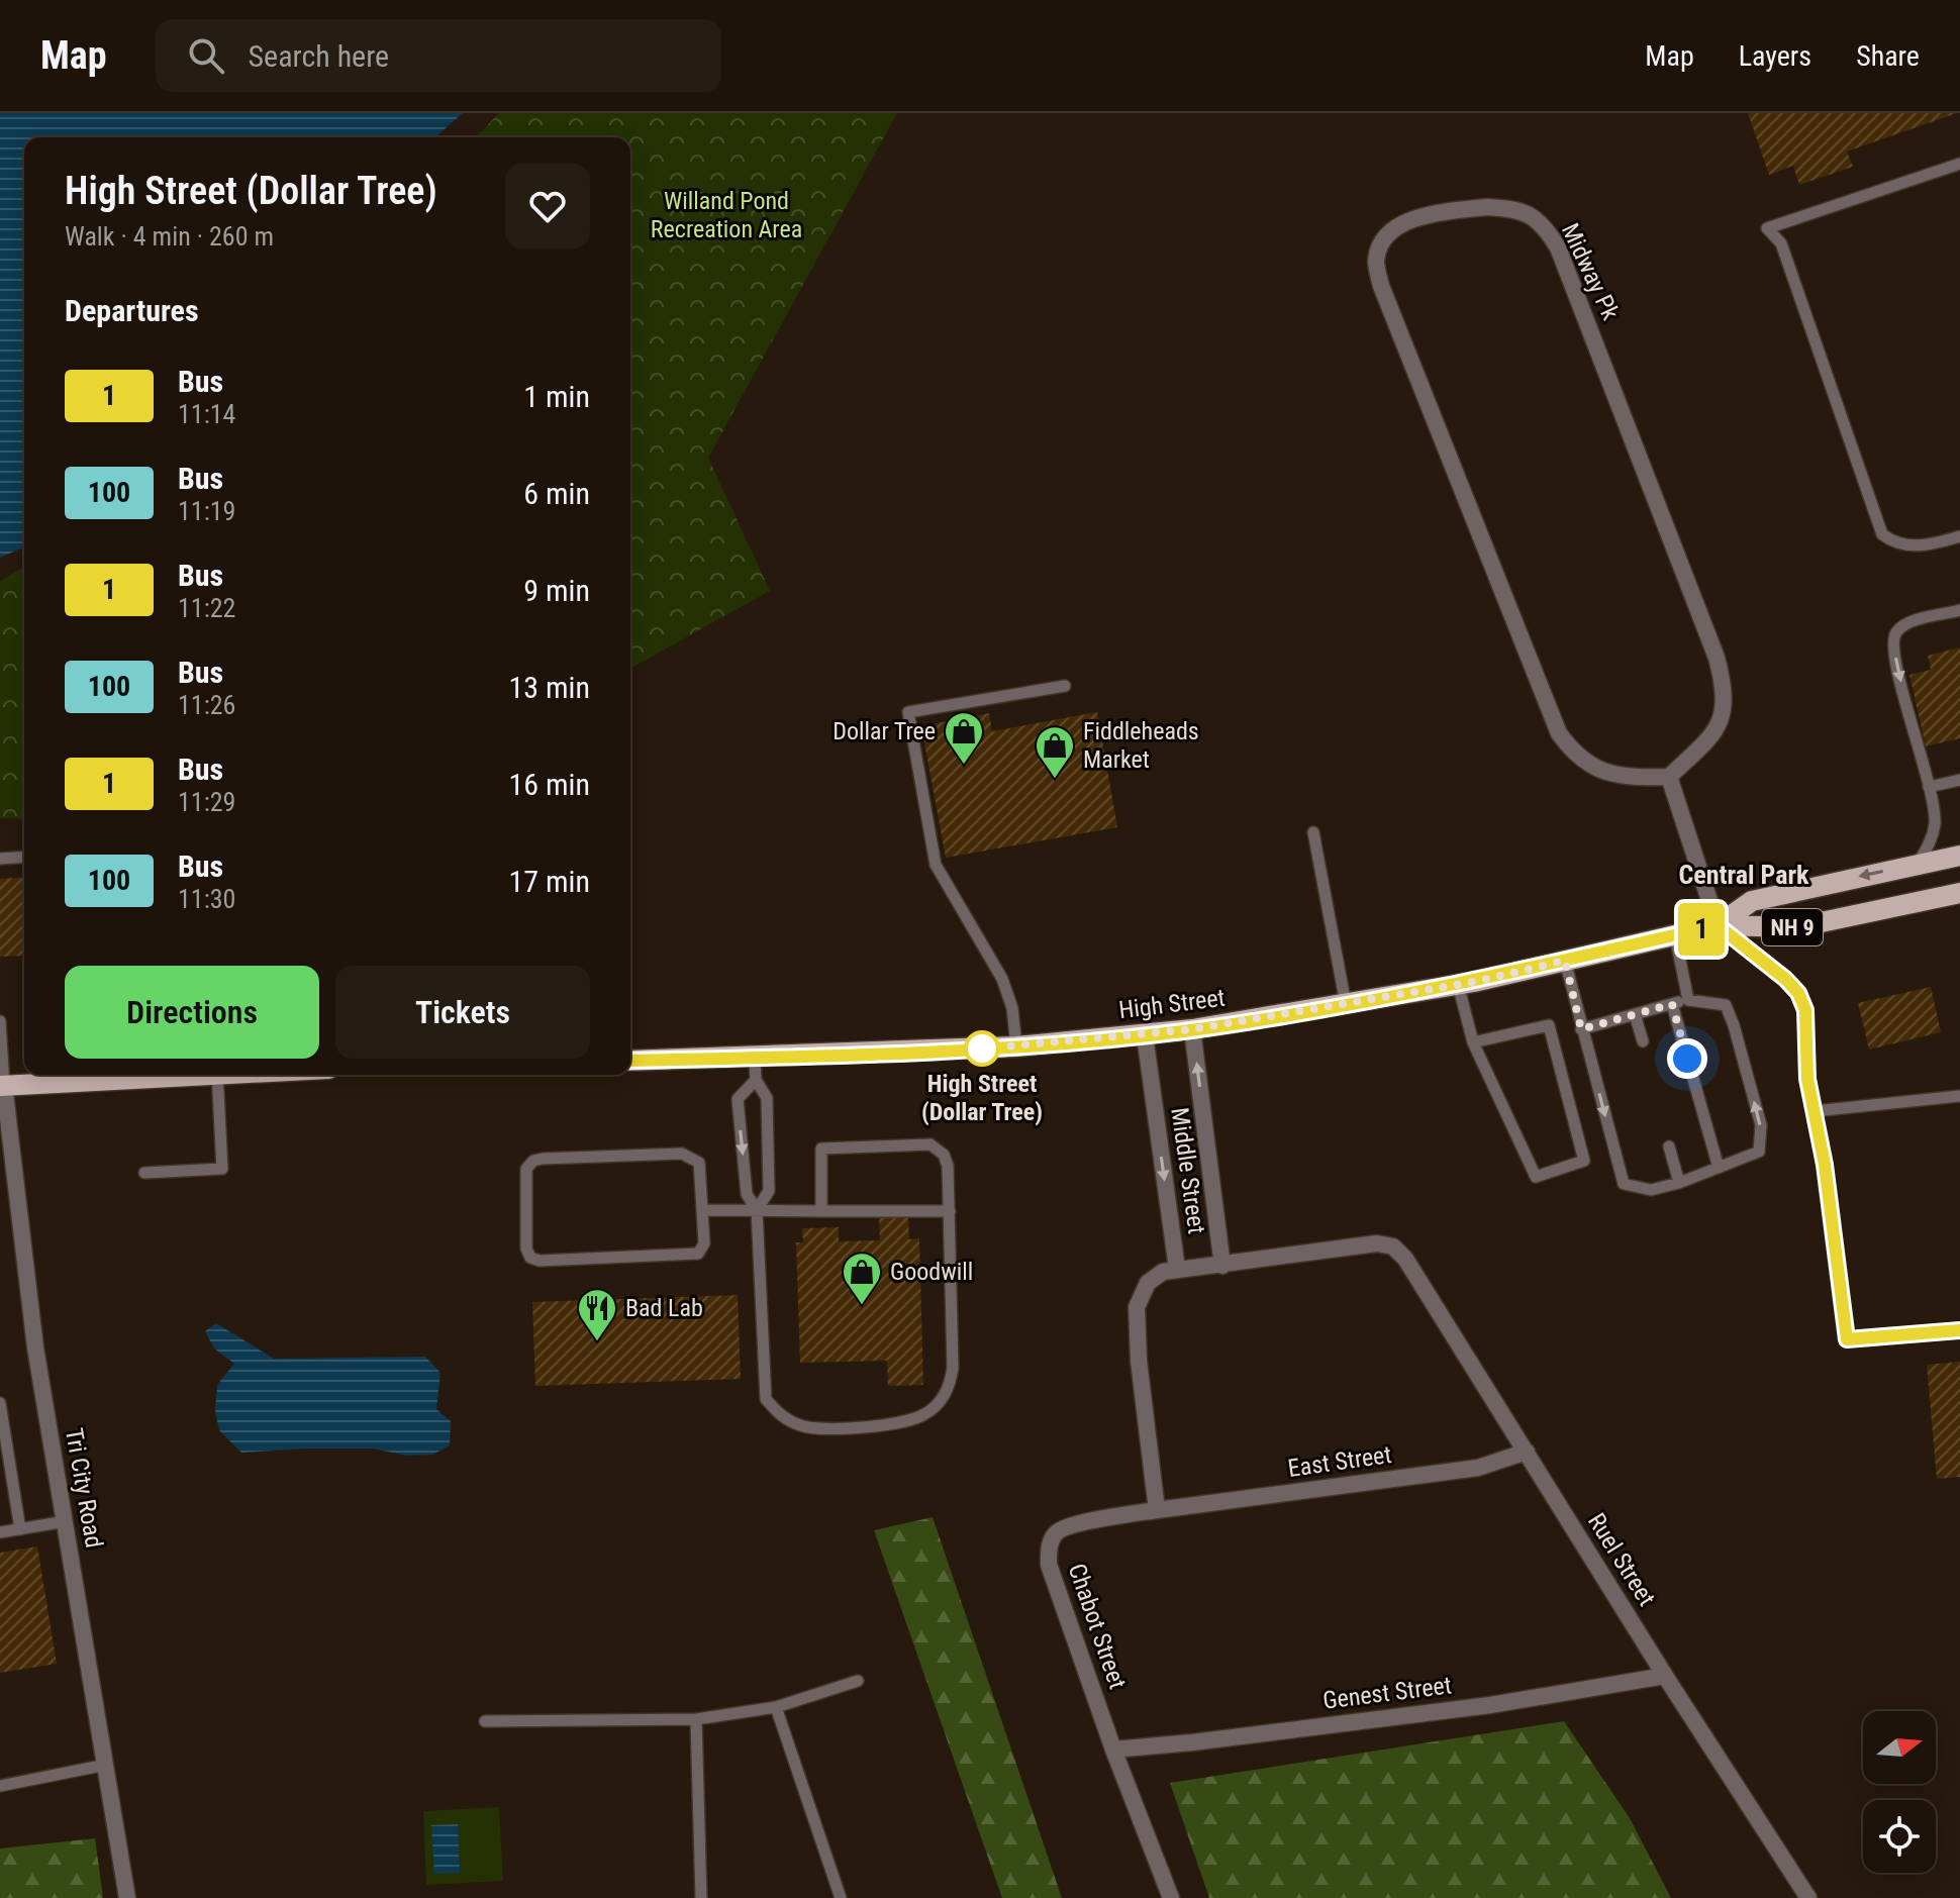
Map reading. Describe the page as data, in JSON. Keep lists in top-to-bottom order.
{
  "streets": {
    "main road": ["NH 9", "High Street"],
    "street": [
      "Midway Pk",
      "Middle Street",
      "East Street",
      "Tri City Road",
      "Ruel Street",
      "Chabot Street",
      "Genest Street"
    ]
  },
  "crossings": [
    ["High Street", "Middle Street"],
    ["Middle Street", "Ruel Street"],
    ["East Street", "Ruel Street"],
    ["East Street", "Chabot Street"],
    ["Ruel Street", "Genest Street"],
    ["Chabot Street", "Genest Street"]
  ],
  "districts": ["Central Park"],
  "parks": ["Willand Pond Recreation Area"],
  "places": {
    "shop": ["Dollar Tree", "Fiddleheads Market", "Goodwill"],
    "other": ["High Street (Dollar Tree)"],
    "restaurant": ["Bad Lab"]
  },
  "lines": ["bus line 1"],
  "north": "right",
  "page": {
    "header": "Map",
    "search": "Search here",
    "nav": ["Map", "Layers", "Share"],
    "on_map": "1",
    "heading": [
      ["High Street (Dollar Tree)", "Walk · 4 min · 260 m"],
      "Departures"
    ],
    "list": [
      {
        "mark": "1",
        "name": "Bus",
        "note": "11:14",
        "value": "1 min"
      },
      {
        "mark": "100",
        "name": "Bus",
        "note": "11:19",
        "value": "6 min"
      },
      {
        "mark": "1",
        "name": "Bus",
        "note": "11:22",
        "value": "9 min"
      },
      {
        "mark": "100",
        "name": "Bus",
        "note": "11:26",
        "value": "13 min"
      },
      {
        "mark": "1",
        "name": "Bus",
        "note": "11:29",
        "value": "16 min"
      },
      {
        "mark": "100",
        "name": "Bus",
        "note": "11:30",
        "value": "17 min"
      }
    ],
    "buttons": ["Directions", "Tickets"]
  }
}
